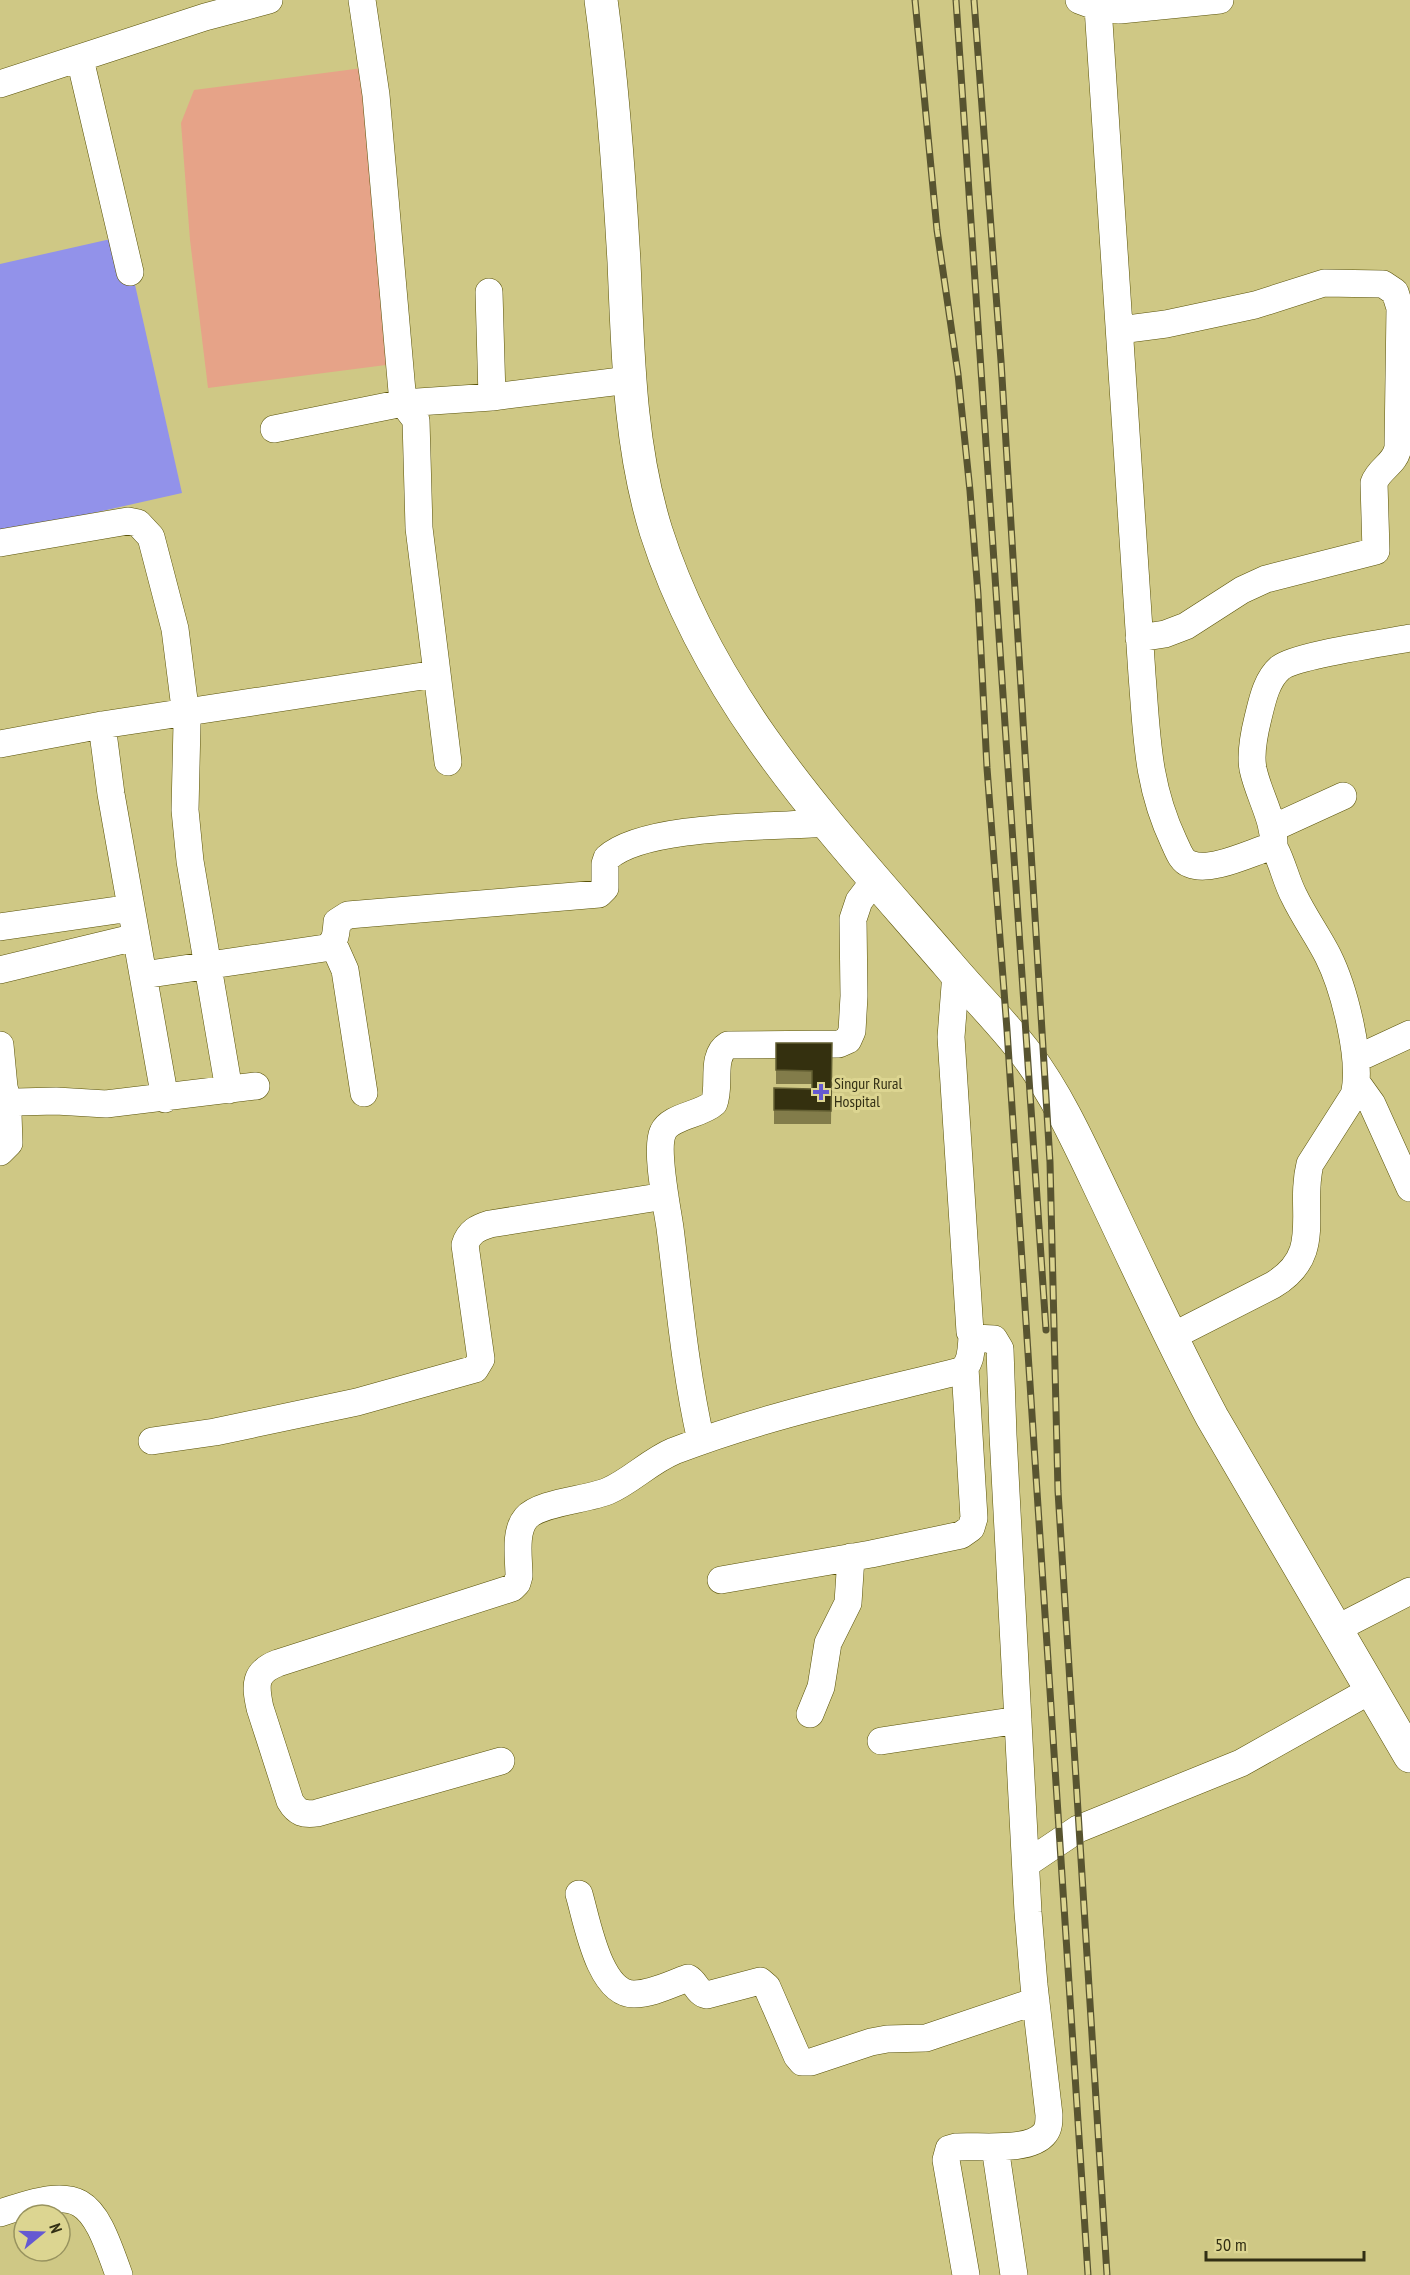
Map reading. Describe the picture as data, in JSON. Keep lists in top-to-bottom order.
{
  "places": {
    "health": ["Singur Rural Hospital"]
  },
  "scale_bar": "50 m",
  "north": "right"
}
